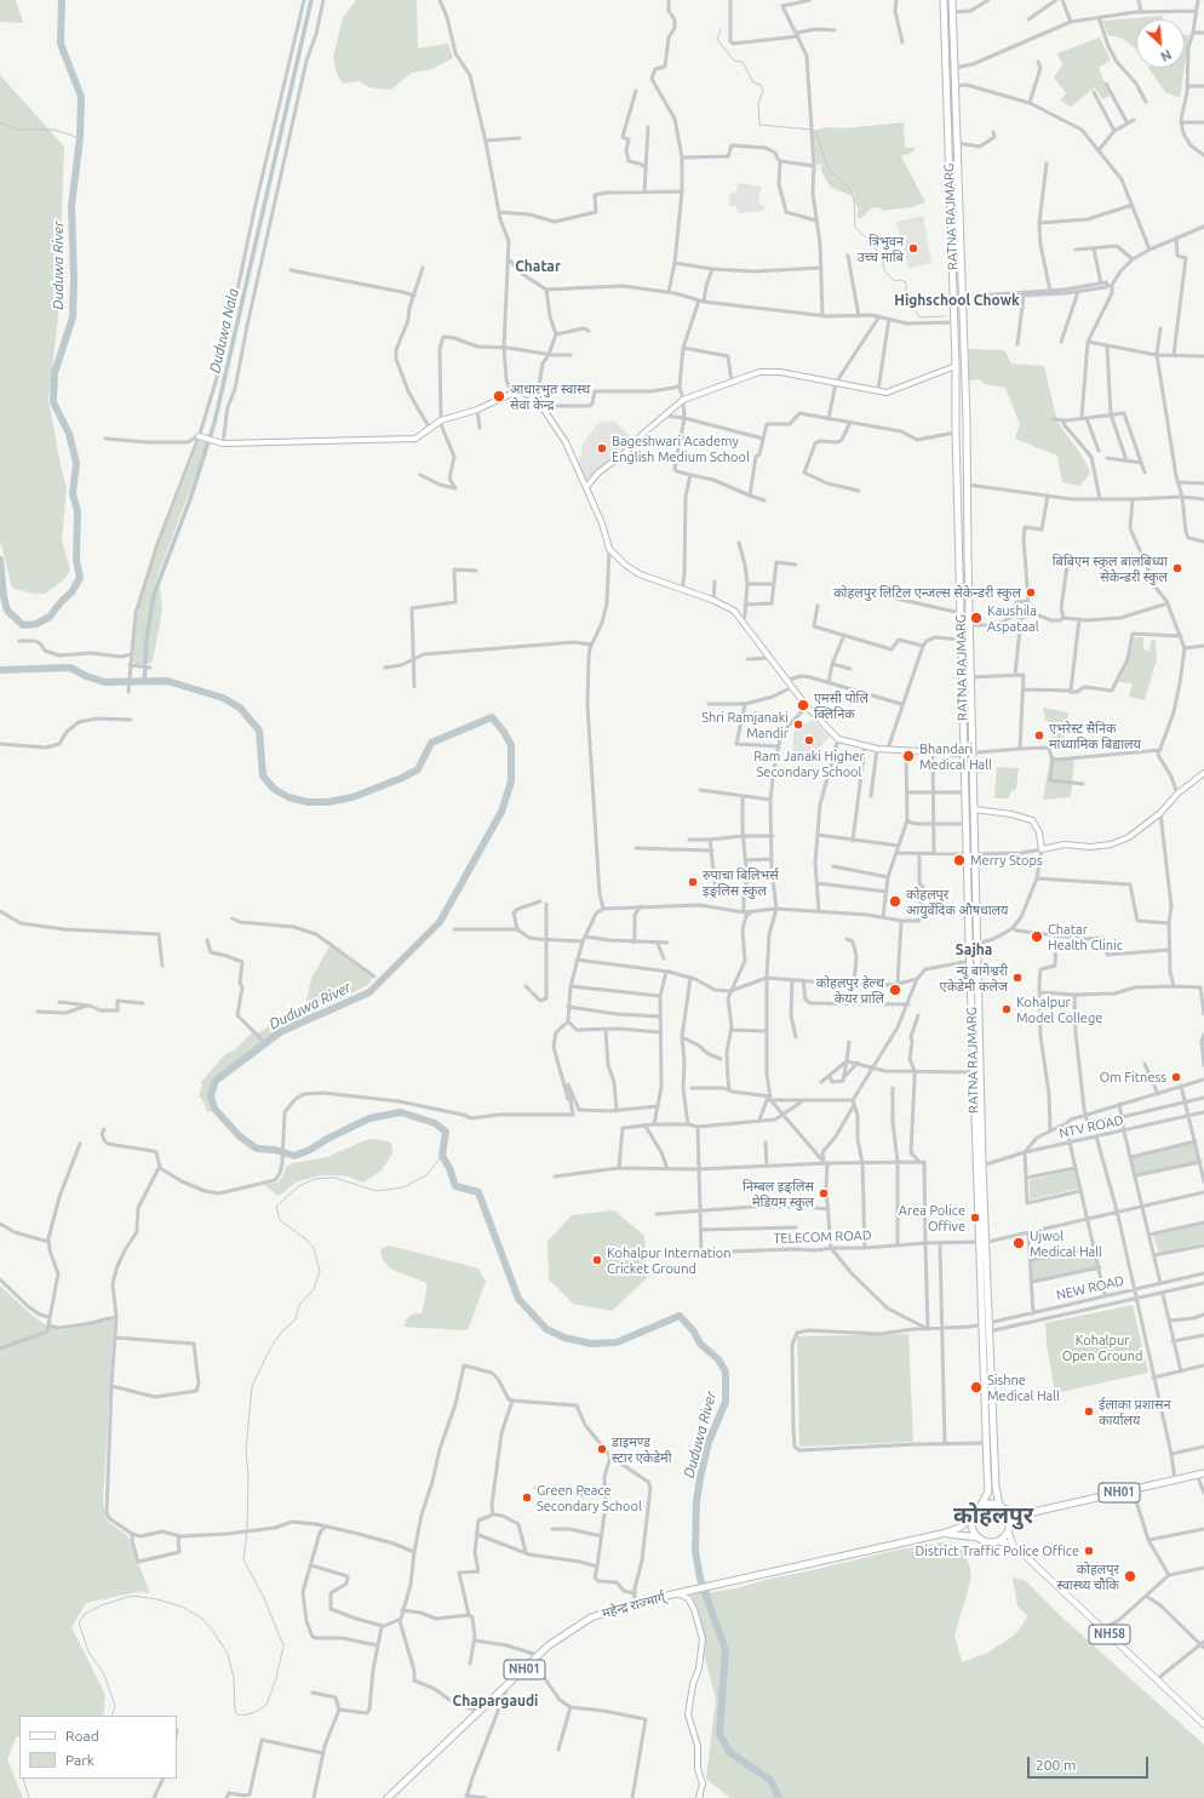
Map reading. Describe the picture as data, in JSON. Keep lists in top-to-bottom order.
{
  "streets": {
    "highway": ["RATNA RAJMARG", "NH01", "महेन्द्र राज्मार्ग्"],
    "main road": ["NH58"],
    "street": ["NTV ROAD", "TELECOM ROAD", "NEW ROAD"]
  },
  "crossings": [
    ["RATNA RAJMARG", "NTV ROAD"],
    ["RATNA RAJMARG", "TELECOM ROAD"],
    ["RATNA RAJMARG", "NEW ROAD"],
    ["RATNA RAJMARG", "NH01"],
    ["RATNA RAJMARG", "महेन्द्र राज्मार्ग्"],
    ["RATNA RAJMARG", "NH58"],
    ["NH01", "महेन्द्र राज्मार्ग्"],
    ["NH01", "NH58"],
    ["महेन्द्र राज्मार्ग्", "NH58"]
  ],
  "districts": [
    "Chatar",
    "Highschool Chowk",
    "Sajha",
    "कोहलपुर",
    "Chapargaudi"
  ],
  "water": ["Duduwa River", "Duduwa Nala"],
  "parks": ["Kohalpur Open Ground"],
  "places": [
    "त्रिभुवन उच्च माबि",
    "आधारभुत स्वास्थ सेवा केन्द्र",
    "Bageshwari Academy English Medium School",
    "बिबिएम स्कुल बालबिध्या सेकेन्डरी स्कुल",
    "कोहलपुर लिटिल एन्जल्स सेकेन्डरी स्कुल",
    "Kaushila Aspataal",
    "एमसी पोलि क्लिनिक",
    "Shri Ramjanaki Mandir",
    "एभरेस्ट सैनिक माध्यामिक बिद्यालय",
    "Ram Janaki Higher Secondary School",
    "Bhandari Medical Hall",
    "Merry Stops",
    "रुपाचा बिलिभर्स इङ्लिस स्कुल",
    "कोहलपुर आयुर्वेदिक औषधालय",
    "Chatar Health Clinic",
    "न्यु बागेश्वरी एकेडेमी कलेज",
    "कोहलपुर हेल्थ केयर प्रालि",
    "Kohalpur Model College",
    "Om Fitness",
    "निम्बल इङ्लिस मेडियम स्कुल",
    "Area Police Offive",
    "Ujwol Medical Hall",
    "Kohalpur Internation Cricket Ground",
    "Sishne Medical Hall",
    "ईलाका प्रशासन कार्यालय",
    "डाइमण्ड स्टार एकेडेमी",
    "Green Peace Secondary School",
    "District Traffic Police Office",
    "कोहलपुर स्वास्थ्य चौकि"
  ],
  "legend": ["Road", "Park"],
  "scale_bar": "200 m",
  "north": "bottom right"
}
